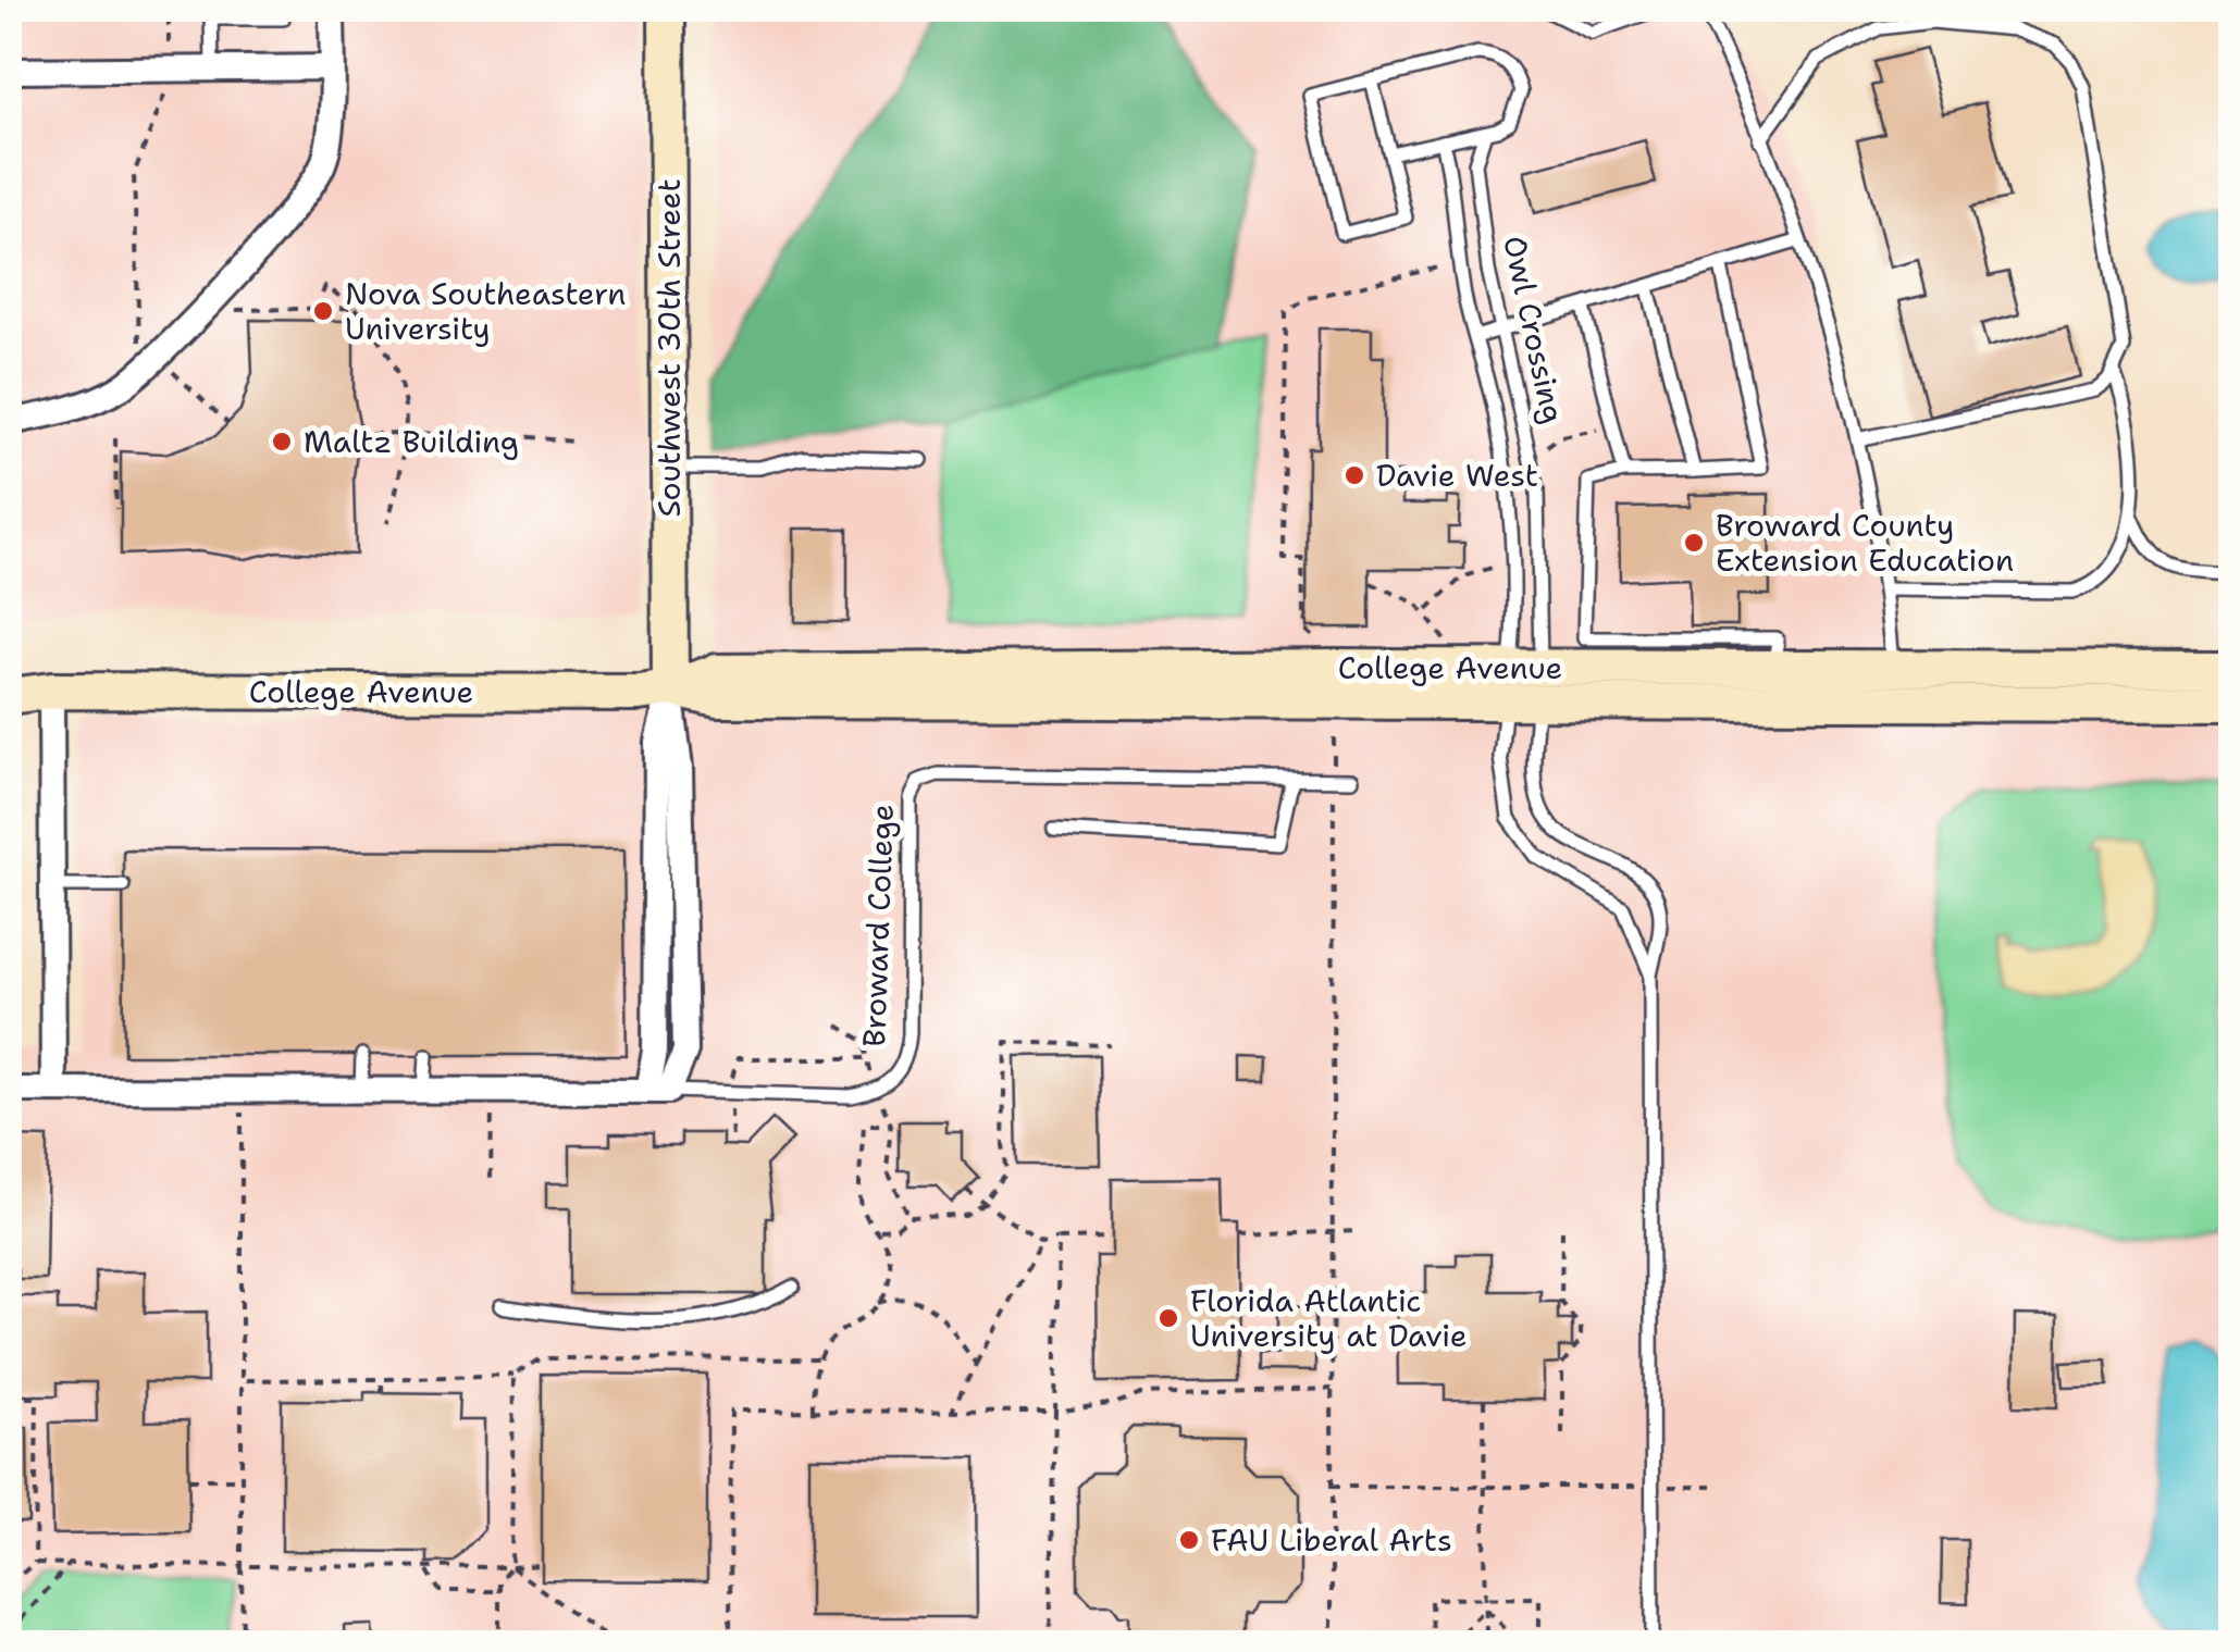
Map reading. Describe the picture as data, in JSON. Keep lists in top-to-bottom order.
{
  "streets": {
    "street": ["Southwest 30th Street", "College Avenue", "Broward College"],
    "lane": ["Owl Crossing"]
  },
  "crossings": [
    ["Owl Crossing", "College Avenue"],
    ["Southwest 30th Street", "College Avenue"]
  ],
  "places": [
    "Nova Southeastern University",
    "Maltz Building",
    "Davie West",
    "Broward County Extension Education",
    "Florida Atlantic University at Davie",
    "FAU Liberal Arts"
  ]
}
